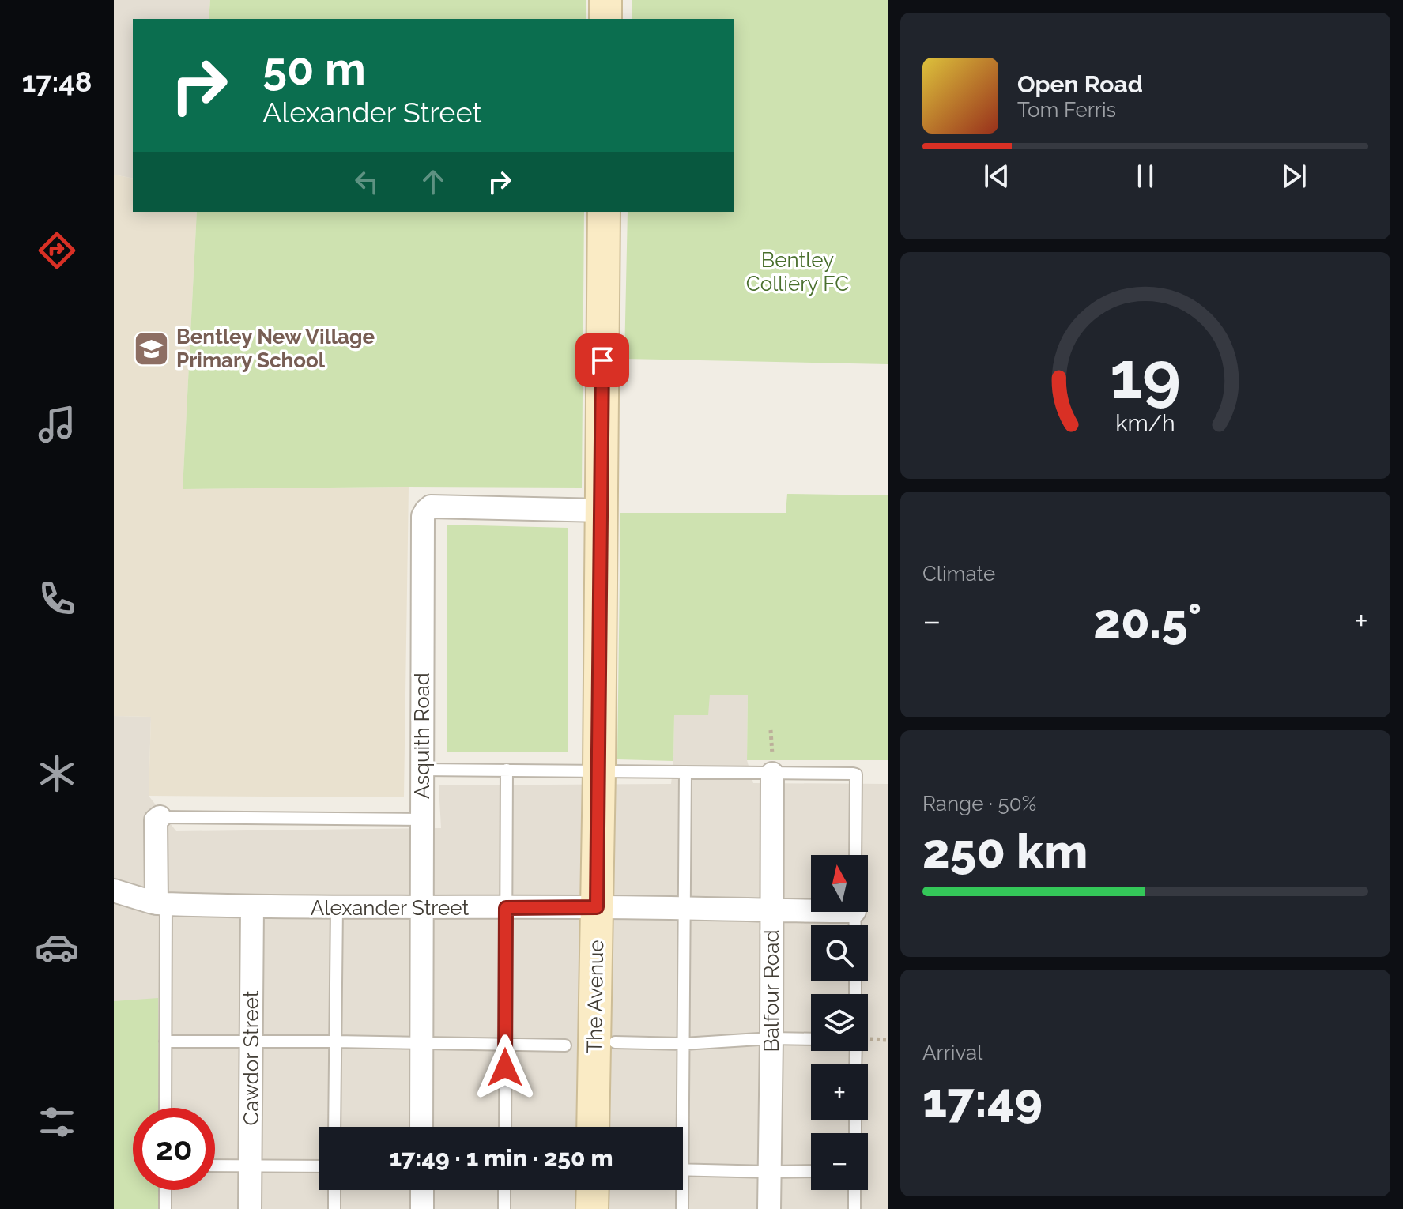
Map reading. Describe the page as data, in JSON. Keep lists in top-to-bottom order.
{
  "streets": {
    "street": [
      "Asquith Road",
      "Alexander Street",
      "Balfour Road",
      "The Avenue",
      "Cawdor Street"
    ]
  },
  "crossings": [
    ["Asquith Road", "Alexander Street"],
    ["Asquith Road", "The Avenue"],
    ["Alexander Street", "Balfour Road"],
    ["Alexander Street", "The Avenue"],
    ["Alexander Street", "Cawdor Street"]
  ],
  "parks": ["Bentley Colliery FC"],
  "places": {
    "school or university": ["Bentley New Village Primary School"]
  },
  "north": "top",
  "page": {
    "tabs": "17:48",
    "turn": ["50 m", "Alexander Street"],
    "song": ["Open Road", "Tom Ferris"],
    "tile": [
      "Climate",
      ["Range · 50%", "250 km"],
      ["Arrival", "17:49"]
    ],
    "heat": ["−", "20.5°", "+"],
    "map_buttons": ["+", "−"],
    "limit": "20",
    "trip": "17:49 · 1 min · 250 m",
    "gauge": ["19", "km/h"]
  }
}
